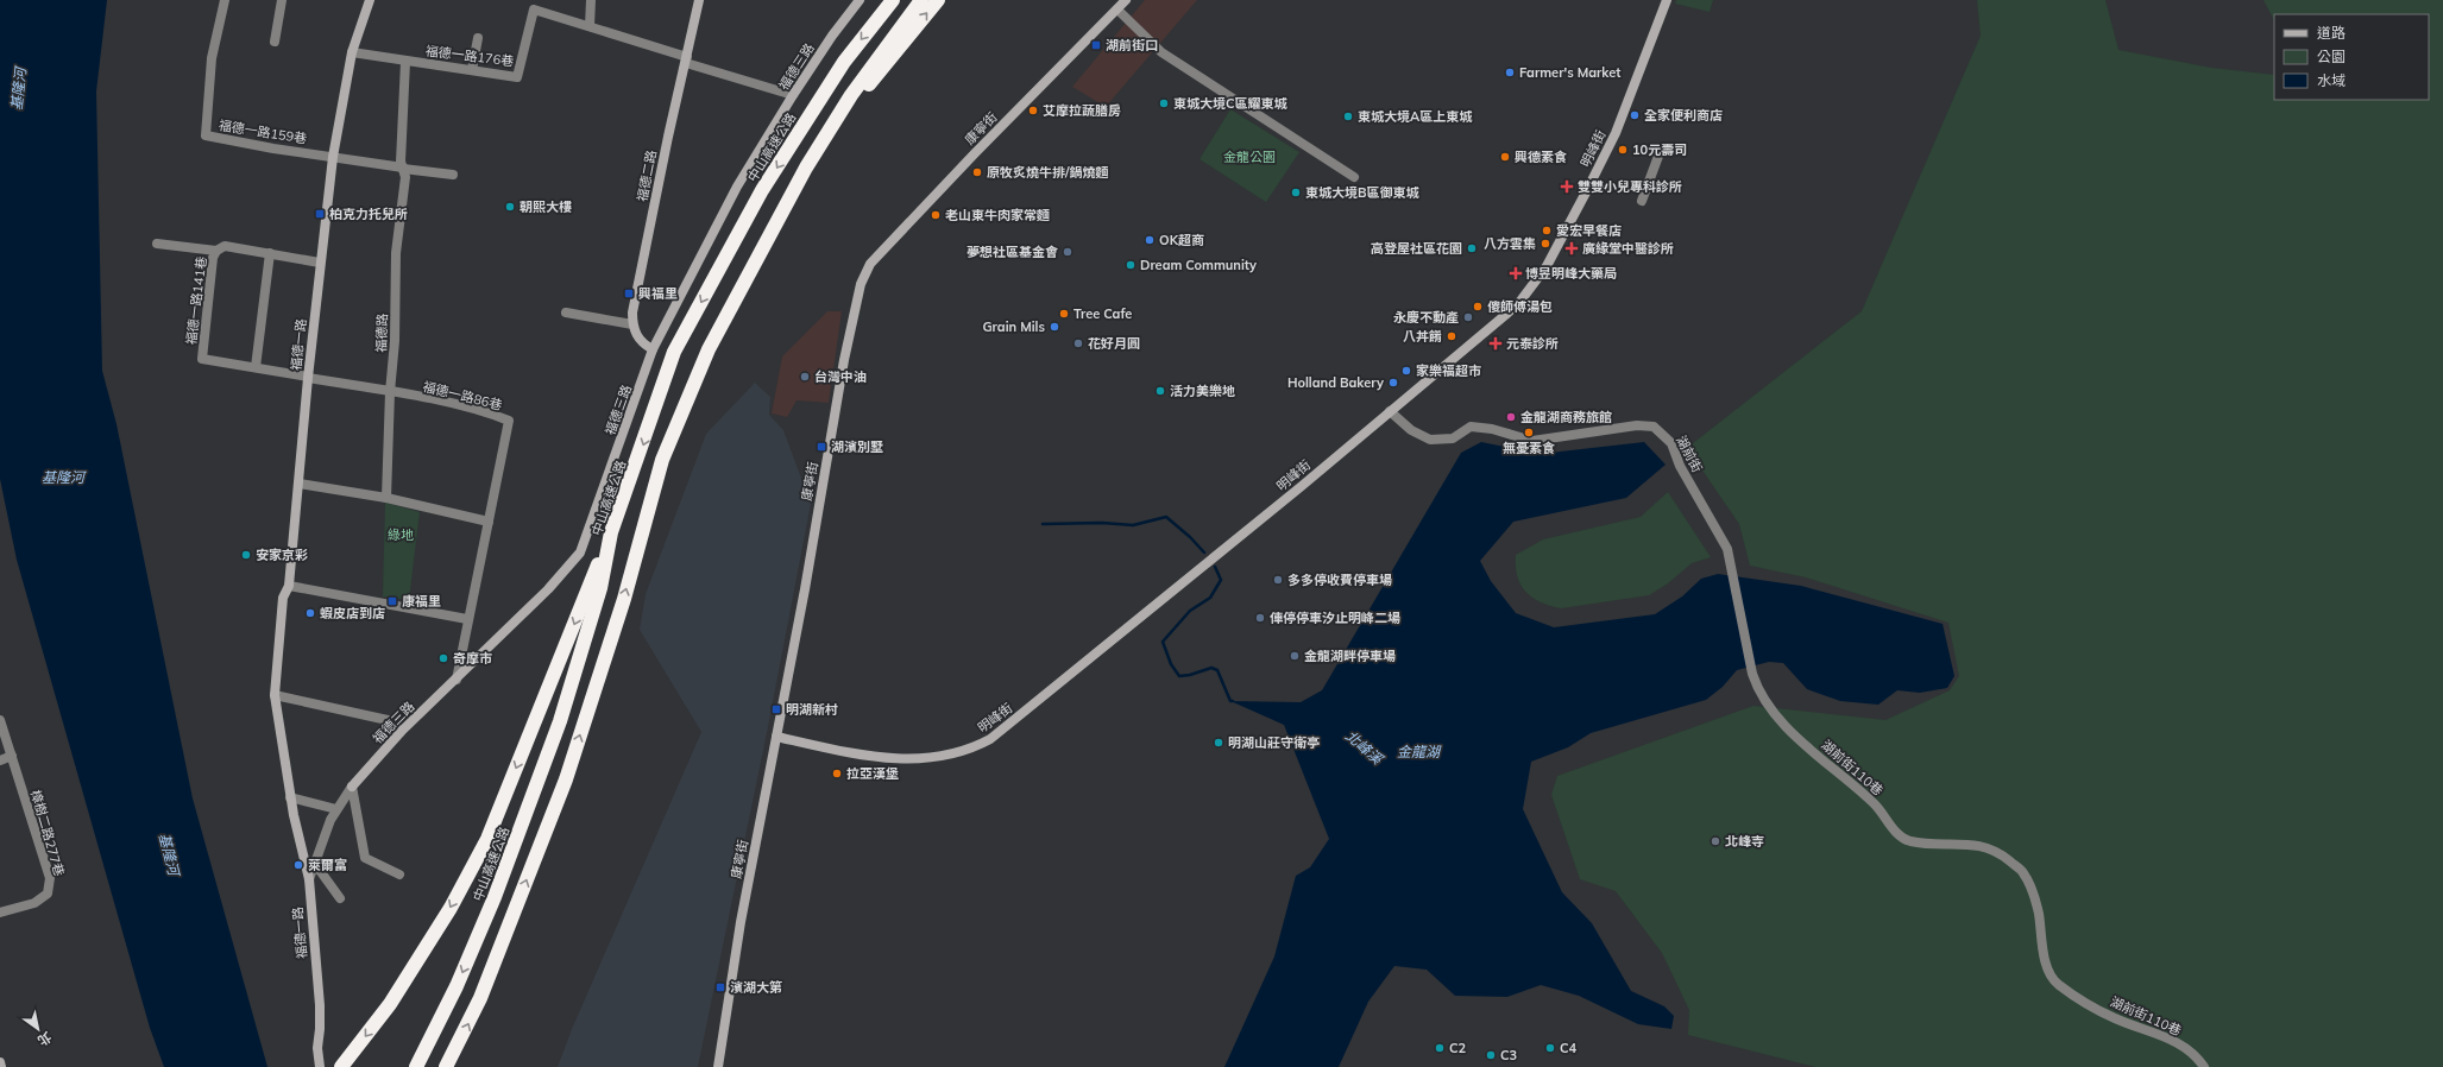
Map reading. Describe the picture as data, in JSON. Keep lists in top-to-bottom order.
{
  "streets": {
    "highway": ["中山高速公路"],
    "street": [
      "福德一路176巷",
      "福德三路",
      "康寧街",
      "福德一路159巷",
      "明峰街",
      "福德二路",
      "福德一路141巷",
      "福德路",
      "福德一路",
      "福德一路86巷",
      "湖前街",
      "湖前街110巷",
      "樟樹二路277巷"
    ]
  },
  "crossings": [
    ["福德一路176巷", "福德路"],
    ["福德一路176巷", "福德一路"],
    ["福德三路", "福德一路86巷"],
    ["康寧街", "明峰街"],
    ["福德一路159巷", "福德一路"],
    ["明峰街", "湖前街"],
    ["福德一路141巷", "福德一路"],
    ["福德一路141巷", "福德一路86巷"],
    ["福德路", "福德一路86巷"],
    ["福德一路", "福德一路86巷"],
    ["湖前街", "湖前街110巷"]
  ],
  "water": ["基隆河", "北峰溪", "金龍湖"],
  "parks": ["金龍公園", "綠地"],
  "places": {
    "transit": [
      "湖前街口",
      "柏克力托兒所",
      "興福里",
      "湖濱別墅",
      "康福里",
      "明湖新村",
      "濱湖大第"
    ],
    "other": [
      "Farmer's Market",
      "東城大境C區耀東城",
      "艾摩拉蔬膳房",
      "全家便利商店",
      "東城大境A區上東城",
      "10元壽司",
      "興德素食",
      "原牧炙燒牛排/鍋燒麵",
      "東城大境B區御東城",
      "朝熙大樓",
      "老山東牛肉家常麵",
      "愛宏早餐店",
      "OK超商",
      "八方雲集",
      "高登屋社區花園",
      "夢想社區基金會",
      "Dream Community",
      "傻師傅湯包",
      "Tree Cafe",
      "永慶不動產",
      "Grain Mils",
      "八丼餚",
      "花好月圓",
      "家樂福超市",
      "台灣中油",
      "Holland Bakery",
      "活力美樂地",
      "金龍湖商務旅館",
      "無憂素食",
      "安家京彩",
      "多多停收費停車場",
      "蝦皮店到店",
      "俥停停車汐止明𡶶二場",
      "金龍湖畔停車場",
      "奇摩市",
      "明湖山莊守衛亭",
      "拉亞漢堡",
      "北峰寺",
      "萊爾富",
      "C2",
      "C4",
      "C3"
    ],
    "health": [
      "雙雙小兒專科診所",
      "廣緣堂中醫診所",
      "博昱明峰大藥局",
      "元泰診所"
    ]
  },
  "legend": ["道路", "公園", "水域"],
  "north": "bottom right"
}
